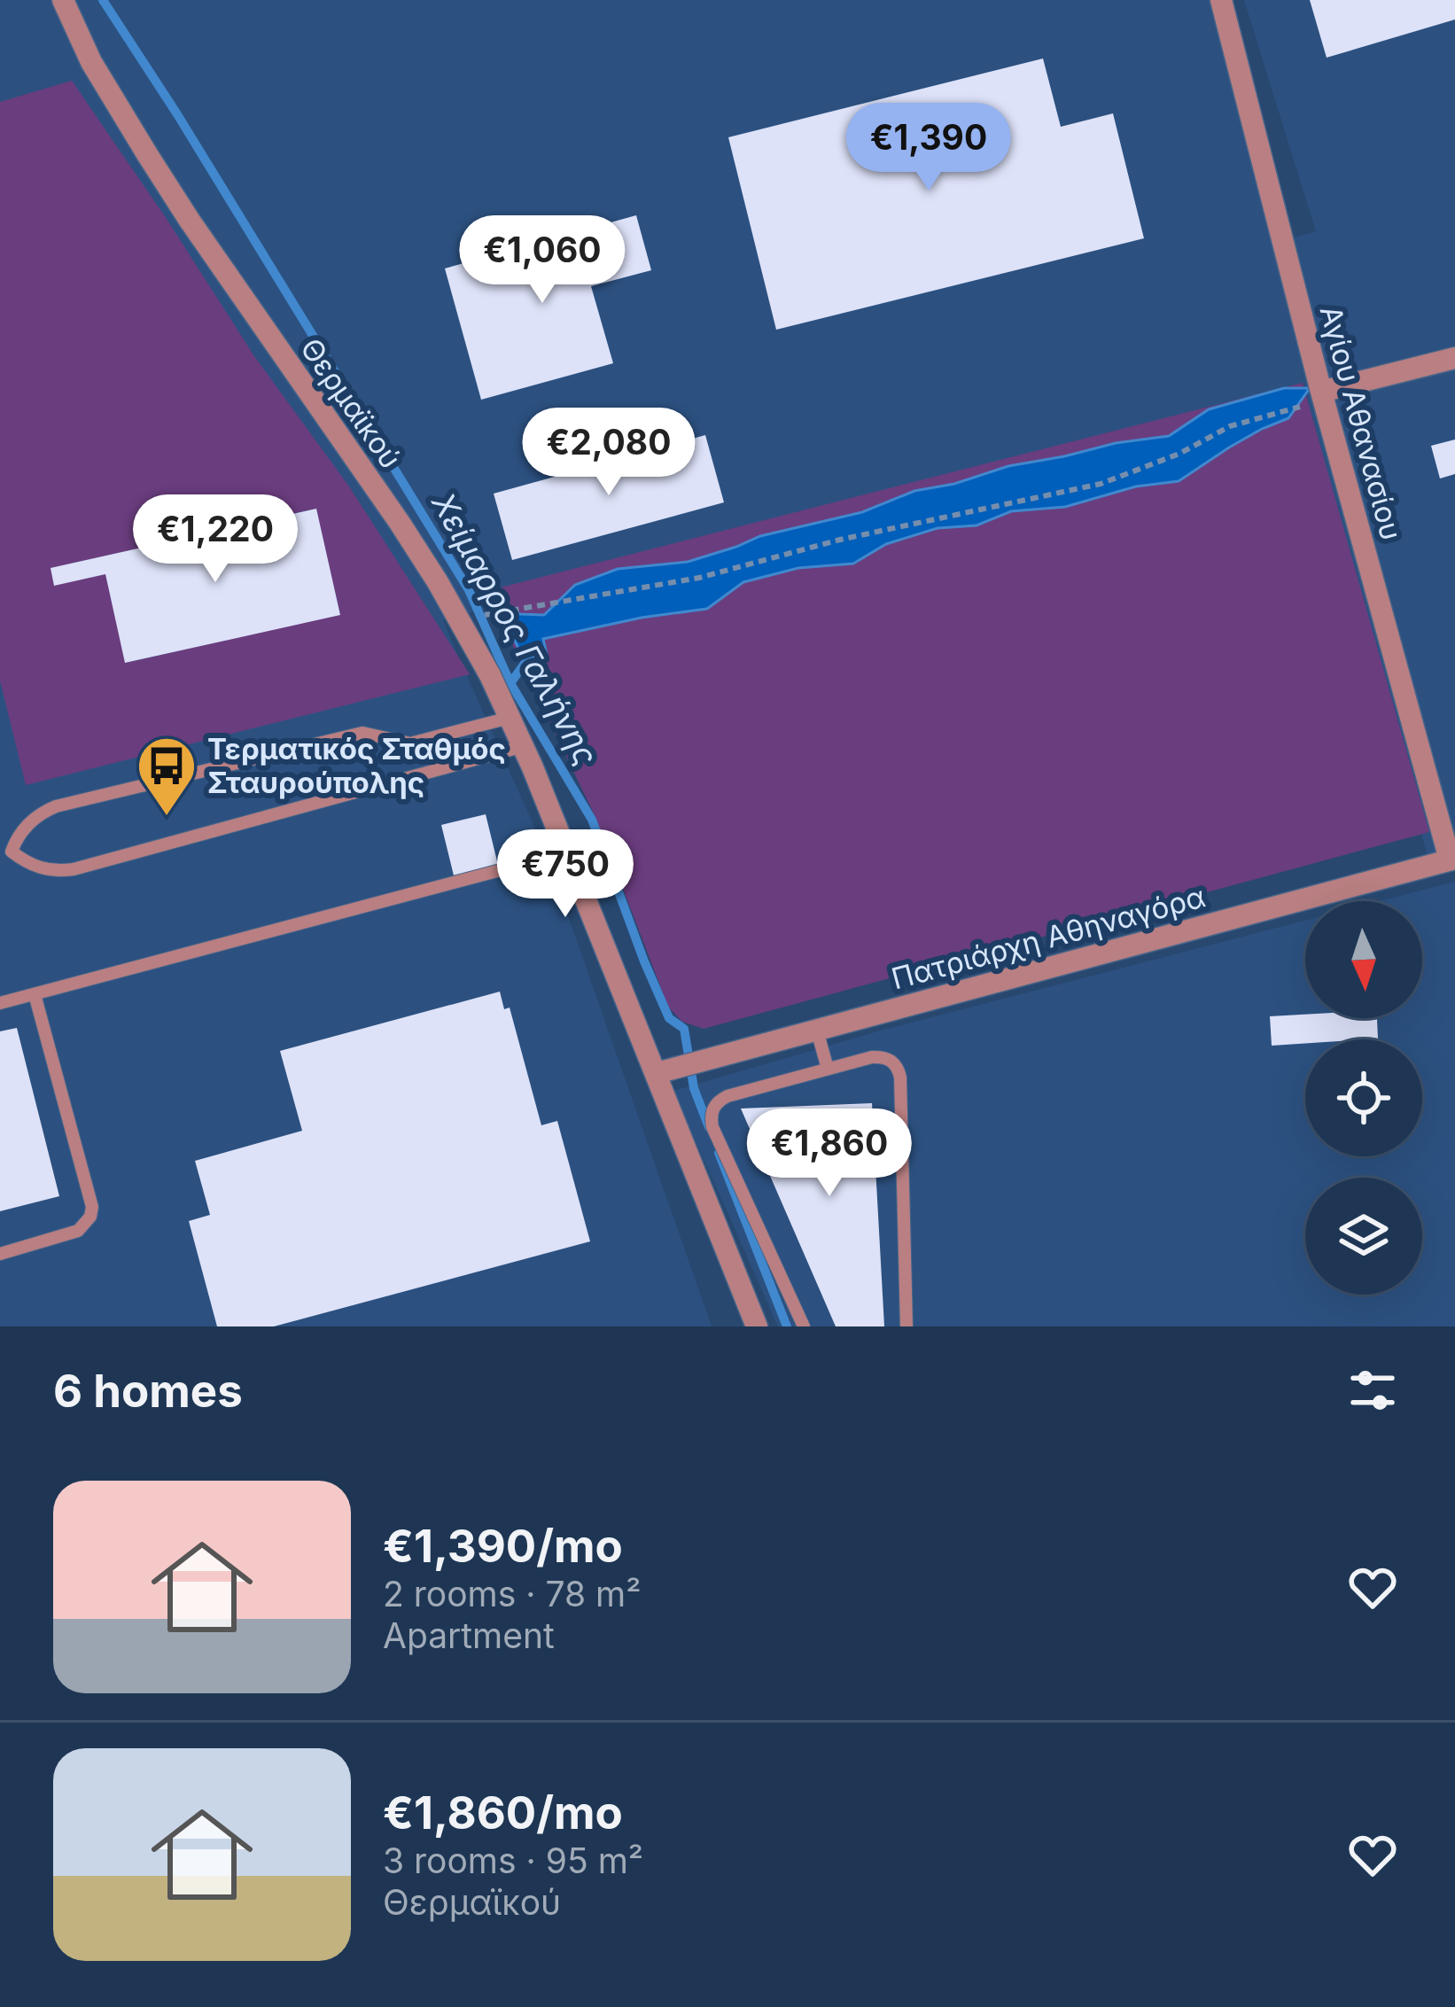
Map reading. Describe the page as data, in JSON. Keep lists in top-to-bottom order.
{
  "streets": {
    "street": ["Θερμαϊκού", "Αγίου Αθανασίου", "Πατριάρχη Αθηναγόρα"]
  },
  "crossings": [
    ["Θερμαϊκού", "Πατριάρχη Αθηναγόρα"],
    ["Αγίου Αθανασίου", "Πατριάρχη Αθηναγόρα"]
  ],
  "water": ["Χείμαρρος Γαλήνης"],
  "places": {
    "bus stop": ["Τερματικός Σταθμός Σταυρούπολης"]
  },
  "north": "bottom",
  "page": {
    "price": [
      "€1,390",
      "€1,060",
      "€2,080",
      "€1,220",
      "€750",
      "€1,860"
    ],
    "heading": "6 homes",
    "list": [
      {
        "name": "€1,390/mo",
        "note": "2 rooms · 78 m² · Apartment"
      },
      {
        "name": "€1,860/mo",
        "note": "3 rooms · 95 m² · Θερμαϊκού"
      }
    ]
  }
}
